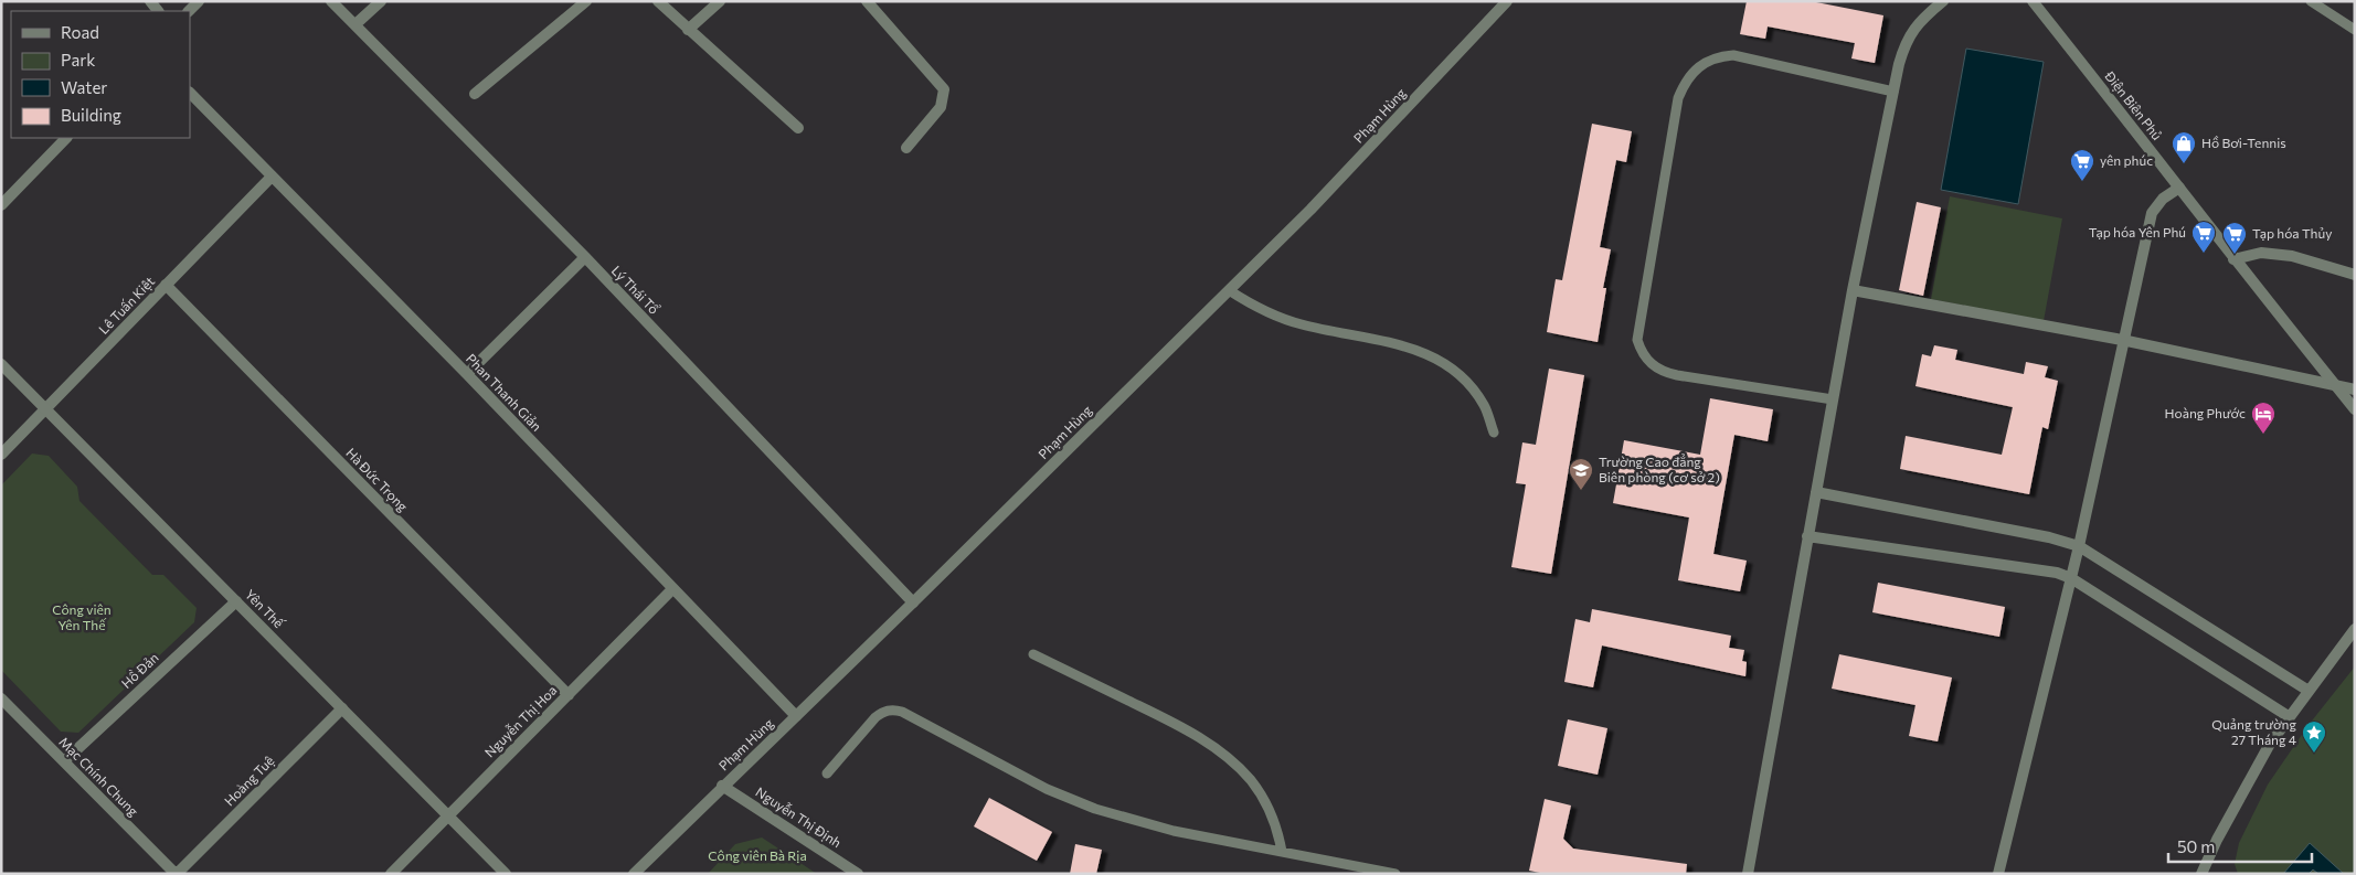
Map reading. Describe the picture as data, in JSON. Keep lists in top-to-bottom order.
{
  "streets": {
    "street": [
      "Điện Biên Phủ",
      "Phạm Hùng",
      "Lý Thái Tổ",
      "Lê Tuấn Kiệt",
      "Phan Thanh Giản",
      "Hà Đức Trọng",
      "Yên Thế",
      "Hồ Đản",
      "Nguyễn Thị Hoa",
      "Mạc Chính Chung",
      "Hoàng Tuệ",
      "Nguyễn Thị Định"
    ]
  },
  "crossings": [
    ["Phạm Hùng", "Lý Thái Tổ"],
    ["Phạm Hùng", "Phan Thanh Giản"],
    ["Phạm Hùng", "Nguyễn Thị Định"],
    ["Lê Tuấn Kiệt", "Phan Thanh Giản"],
    ["Lê Tuấn Kiệt", "Hà Đức Trọng"],
    ["Lê Tuấn Kiệt", "Yên Thế"],
    ["Phan Thanh Giản", "Nguyễn Thị Hoa"],
    ["Hà Đức Trọng", "Nguyễn Thị Hoa"],
    ["Yên Thế", "Hồ Đản"],
    ["Yên Thế", "Nguyễn Thị Hoa"],
    ["Yên Thế", "Hoàng Tuệ"],
    ["Hồ Đản", "Mạc Chính Chung"],
    ["Mạc Chính Chung", "Hoàng Tuệ"]
  ],
  "parks": ["Công viên Yên Thế", "Công viên Bà Rịa"],
  "places": {
    "shop": ["Hồ Bơi-Tennis"],
    "supermarket": ["yên phúc", "Tạp hóa Yên Phú", "Tạp hóa Thủy"],
    "hotel": ["Hoàng Phước"],
    "school or university": ["Trường Cao đẳng Biên phòng (cơ sở 2)"],
    "place": ["Quảng trường 27 Tháng 4"]
  },
  "legend": [
    "Road",
    "Park",
    "Water",
    "Building"
  ],
  "scale_bar": "50 m"
}
